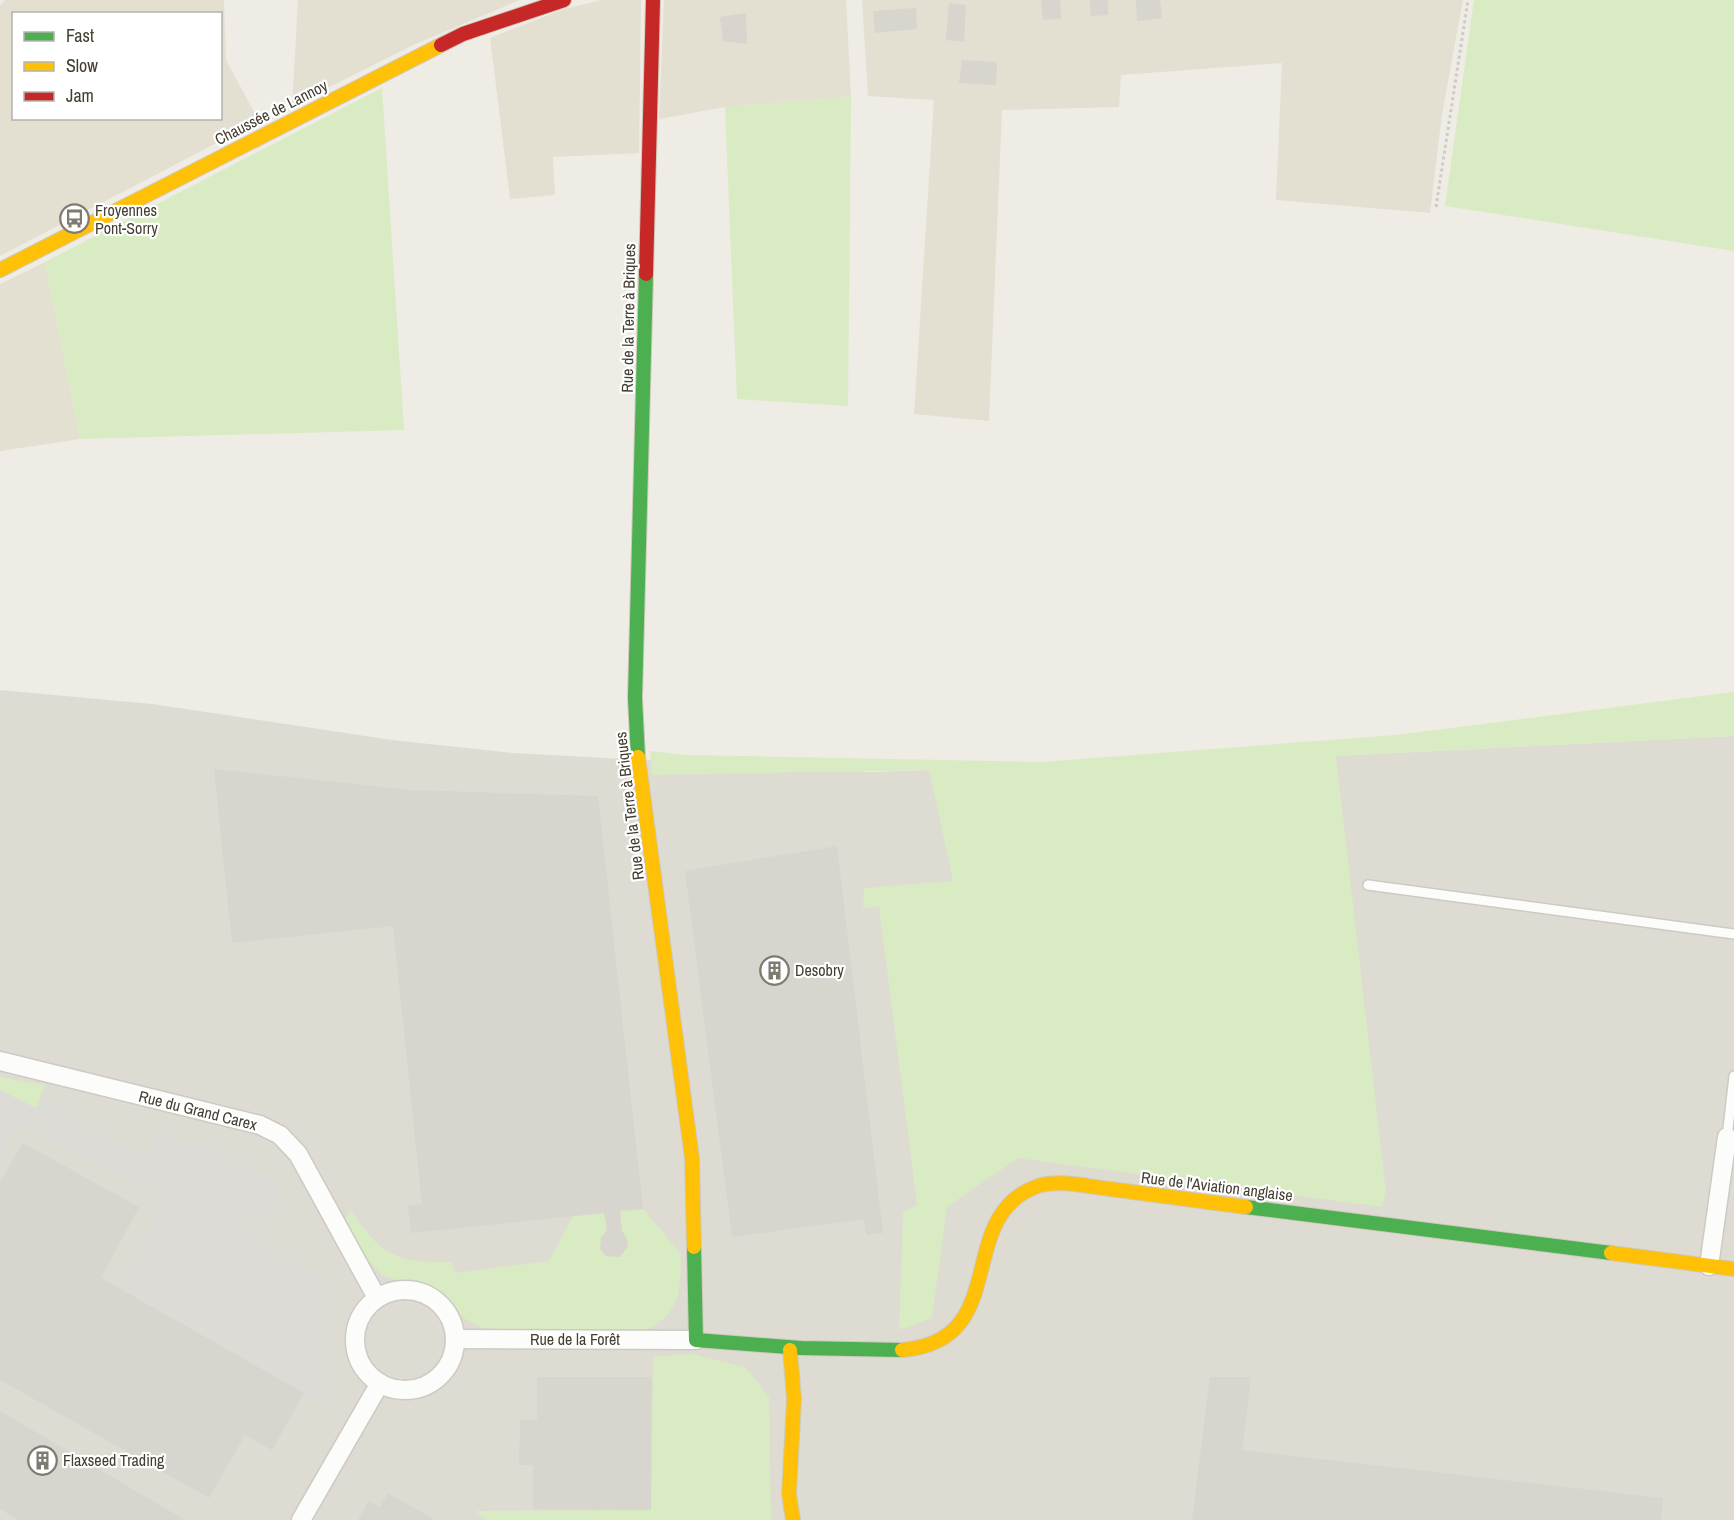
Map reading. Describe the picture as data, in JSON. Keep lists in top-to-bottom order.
{
  "streets": {
    "main road": ["Chaussée de Lannoy", "Rue de la Terre à Briques", "Rue de l'Aviation anglaise"],
    "street": ["Rue du Grand Carex", "Rue de la Forêt"]
  },
  "crossings": [
    ["Rue de la Terre à Briques", "Rue de la Forêt"],
    ["Rue du Grand Carex", "Rue de la Forêt"]
  ],
  "places": {
    "bus stop": ["Froyennes Pont-Sorry"],
    "building": ["Desobry", "Flaxseed Trading"]
  },
  "legend": ["Fast", "Slow", "Jam"]
}
